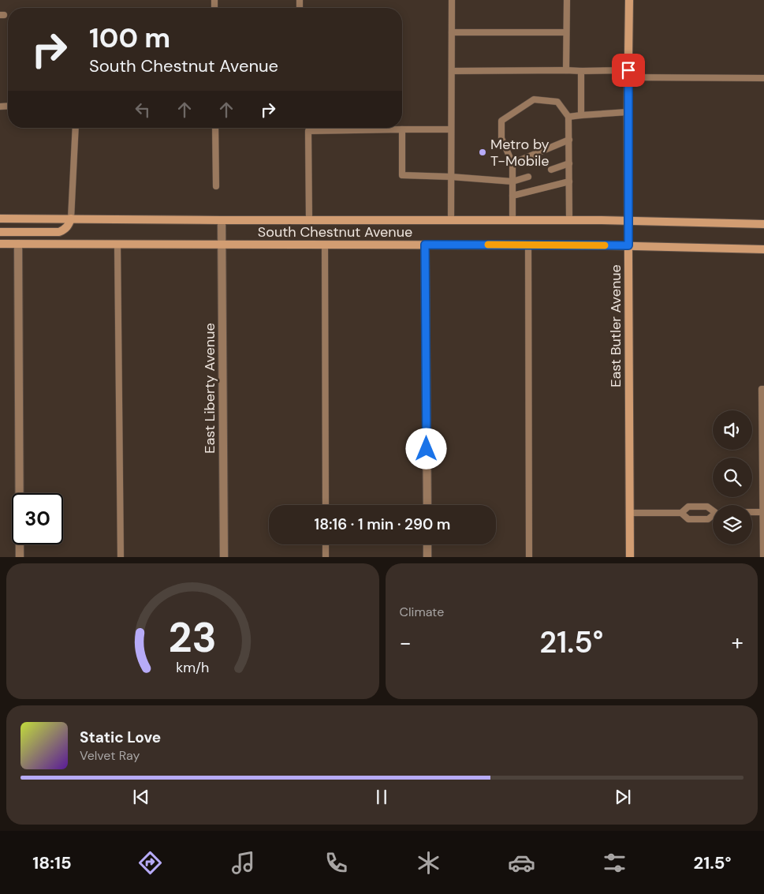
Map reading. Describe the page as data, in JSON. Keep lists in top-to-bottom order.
{
  "streets": {
    "main road": ["South Chestnut Avenue", "East Butler Avenue"],
    "street": ["East Liberty Avenue"]
  },
  "crossings": [
    ["South Chestnut Avenue", "East Butler Avenue"],
    ["South Chestnut Avenue", "East Liberty Avenue"]
  ],
  "places": ["Metro by T-Mobile"],
  "page": {
    "turn": ["100 m", "South Chestnut Avenue"],
    "limit": "30",
    "trip": "18:16 · 1 min · 290 m",
    "tile": "Climate",
    "heat": ["−", "21.5°", "+"],
    "song": ["Static Love", "Velvet Ray"],
    "tabs": ["18:15", "21.5°"],
    "gauge": ["23", "km/h"]
  }
}
